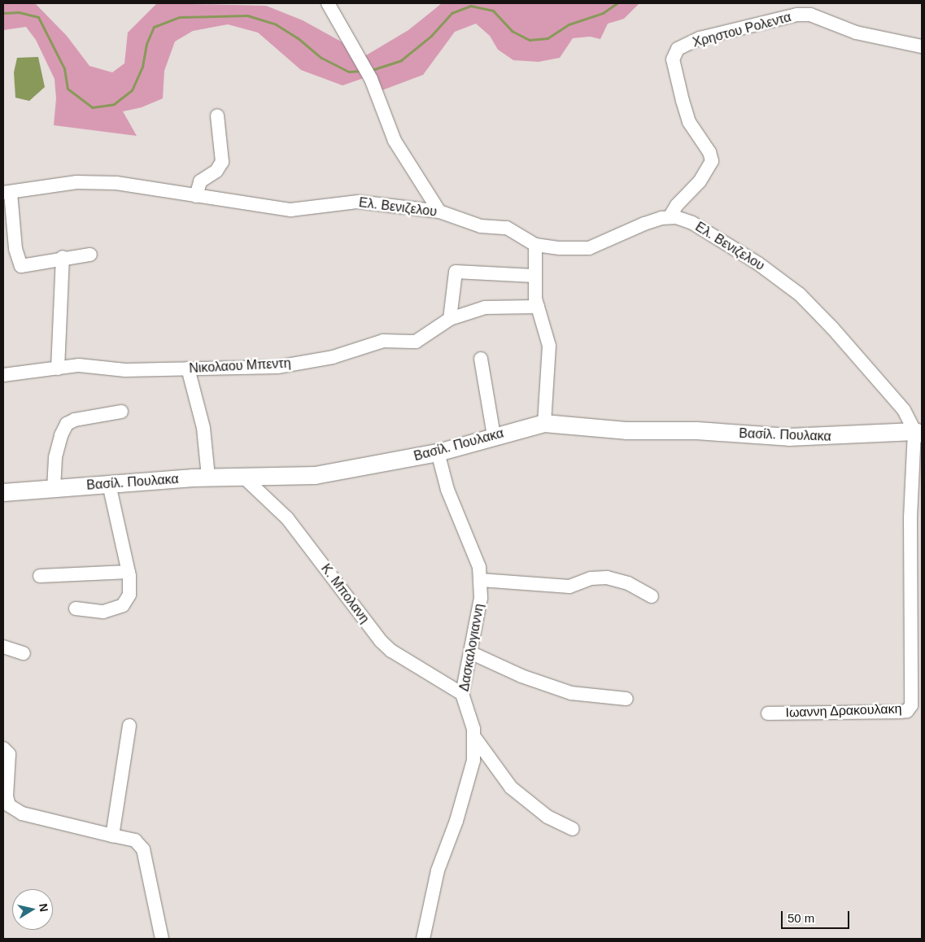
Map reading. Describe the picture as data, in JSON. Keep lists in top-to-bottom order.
{
  "streets": {
    "main road": ["Βασίλ. Πουλακα"],
    "street": [
      "Χρηστου Ρολεντα",
      "Ελ. Βενιζελου",
      "Νικολαου Μπεντη",
      "Κ. Μπολανη",
      "Δασκαλογιαννη",
      "Ιωαννη Δρακουλακη"
    ]
  },
  "crossings": [
    ["Χρηστου Ρολεντα", "Ελ. Βενιζελου"],
    ["Ελ. Βενιζελου", "Βασίλ. Πουλακα"],
    ["Ελ. Βενιζελου", "Ιωαννη Δρακουλακη"],
    ["Βασίλ. Πουλακα", "Κ. Μπολανη"],
    ["Βασίλ. Πουλακα", "Δασκαλογιαννη"],
    ["Βασίλ. Πουλακα", "Ιωαννη Δρακουλακη"],
    ["Κ. Μπολανη", "Δασκαλογιαννη"]
  ],
  "scale_bar": "50 m",
  "north": "right"
}
